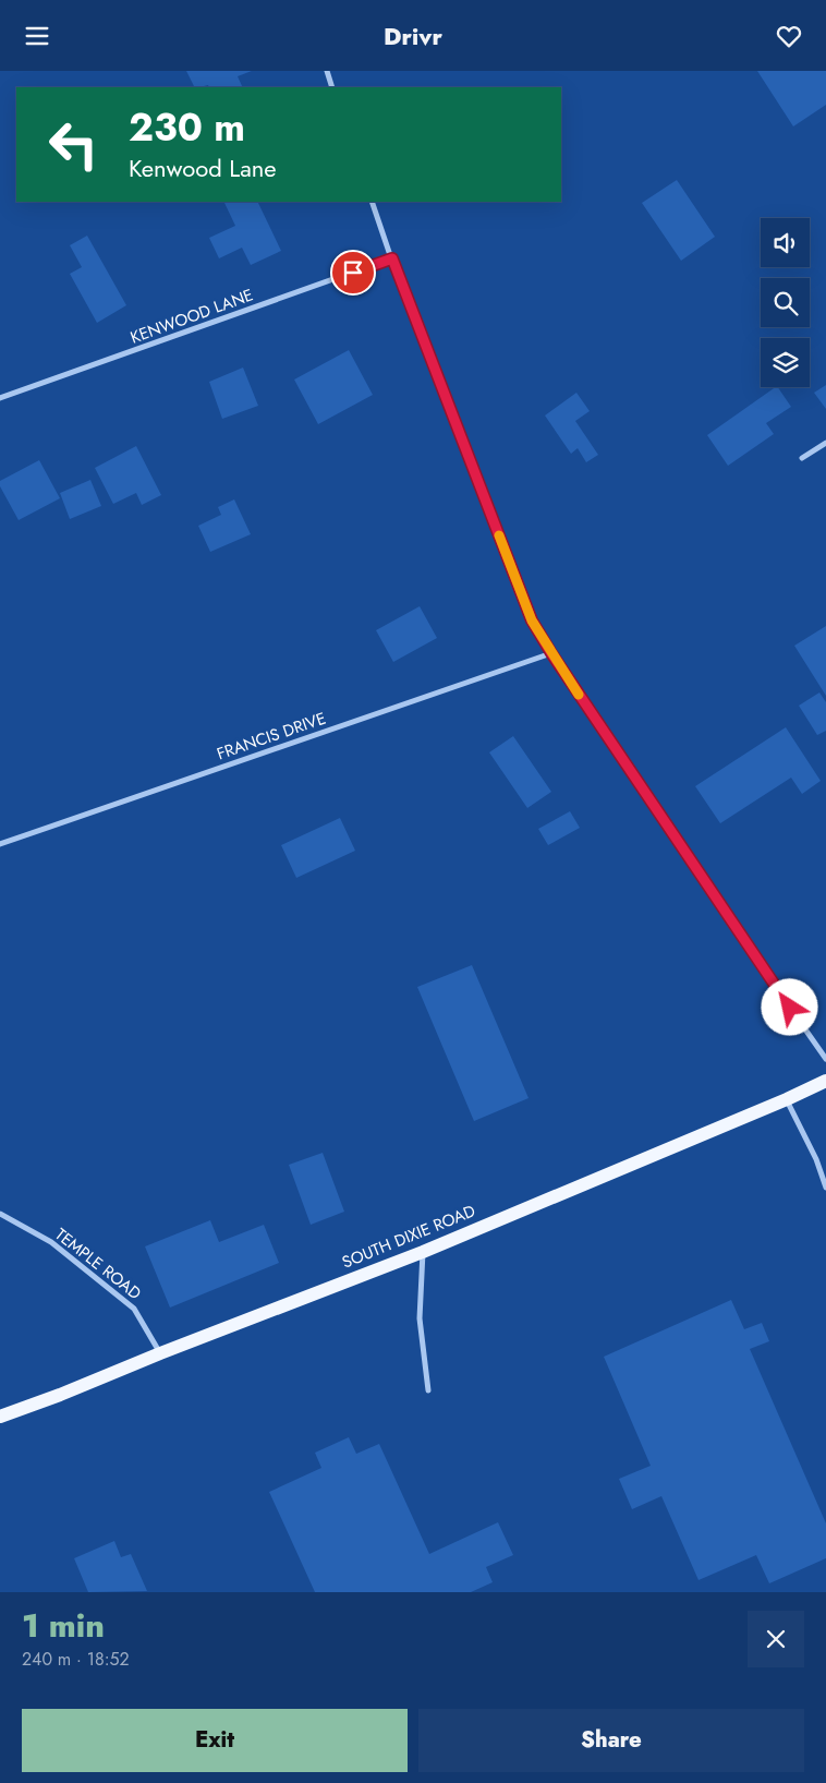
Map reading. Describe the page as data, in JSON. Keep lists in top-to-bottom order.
{
  "streets": {
    "main road": ["SOUTH DIXIE ROAD"],
    "street": ["KENWOOD LANE", "FRANCIS DRIVE", "TEMPLE ROAD"]
  },
  "crossings": [
    ["SOUTH DIXIE ROAD", "TEMPLE ROAD"]
  ],
  "page": {
    "header": "Drivr",
    "turn": ["230 m", "Kenwood Lane"],
    "heading": ["1 min", "240 m · 18:52"],
    "buttons": ["Exit", "Share"]
  }
}
